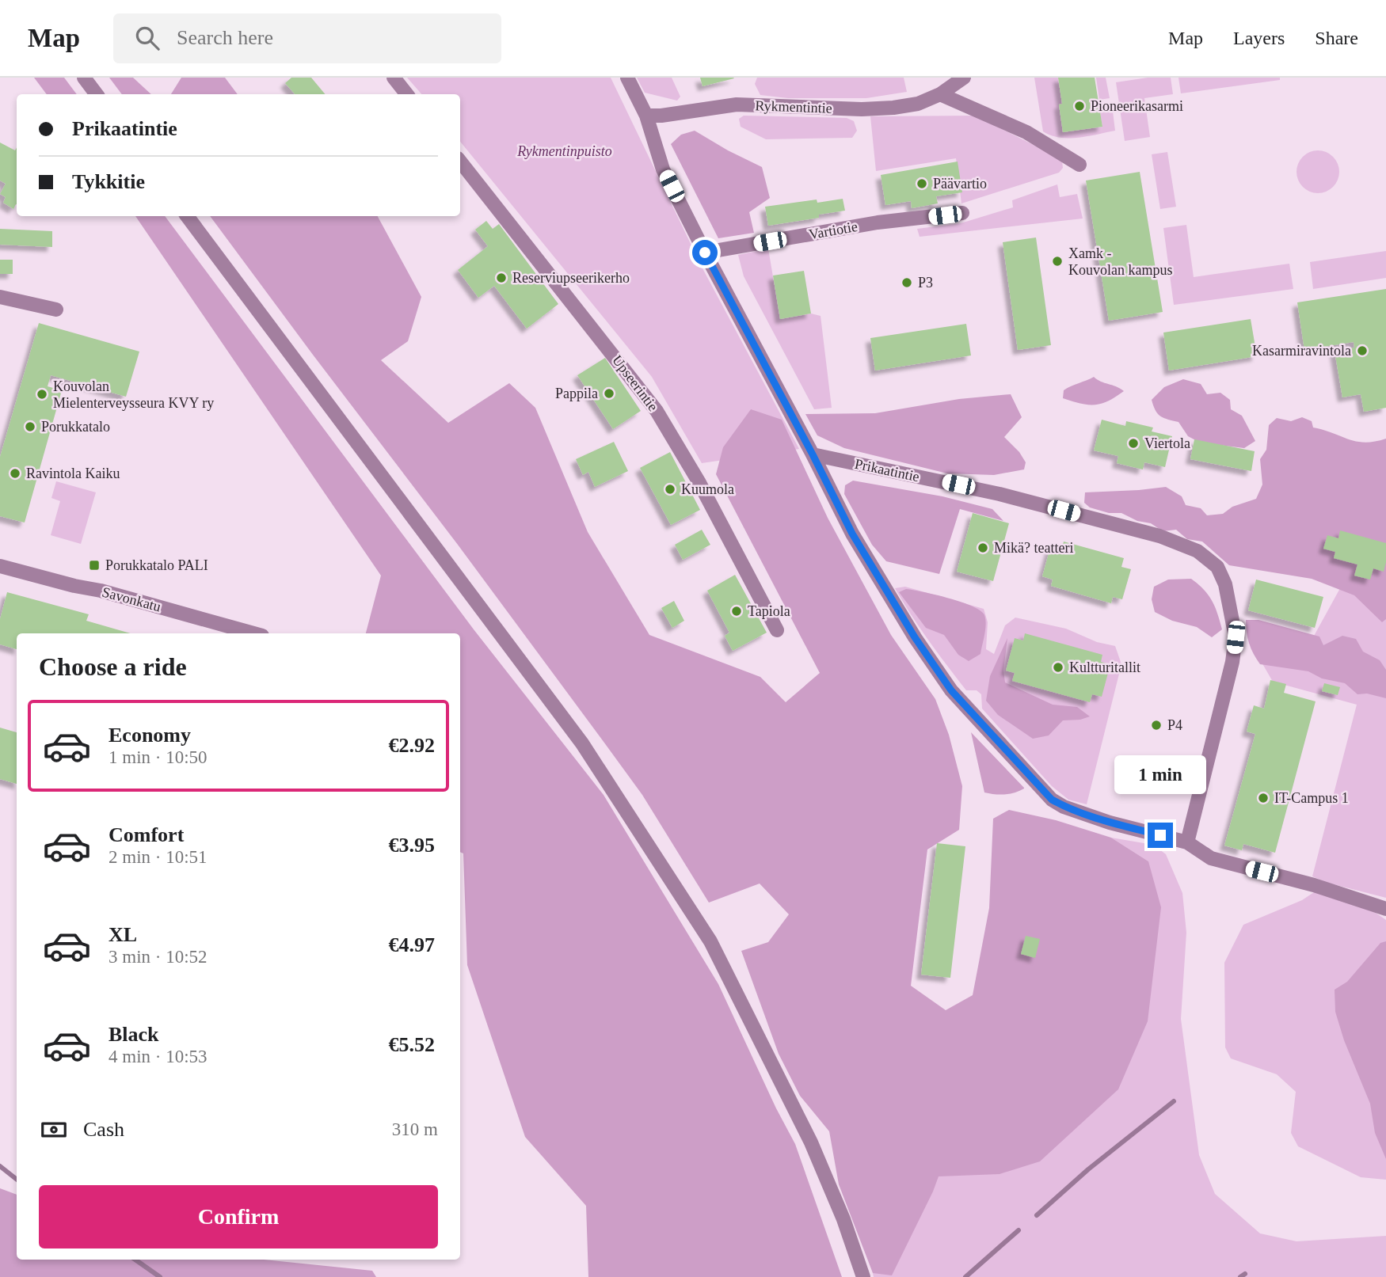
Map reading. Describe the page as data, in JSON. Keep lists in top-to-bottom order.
{
  "streets": {
    "street": [
      "Rykmentintie",
      "Vartiotie",
      "Upseerintie",
      "Prikaatintie",
      "Savonkatu"
    ]
  },
  "parks": ["Rykmentinpuisto"],
  "places": {
    "other": [
      "Pioneerikasarmi",
      "Päävartio",
      "Xamk - Kouvolan kampus",
      "Reserviupseerikerho",
      "P3",
      "Kasarmiravintola",
      "Pappila",
      "Kouvolan Mielenterveysseura KVY ry",
      "Porukkatalo",
      "Viertola",
      "Ravintola Kaiku",
      "Kuumola",
      "Mikä? teatteri",
      "Tapiola",
      "Kultturitallit",
      "P4",
      "IT-Campus 1"
    ],
    "transit": ["Porukkatalo PALI"]
  },
  "page": {
    "header": "Map",
    "search": "Search here",
    "nav": ["Map", "Layers", "Share"],
    "banner": ["Prikaatintie", "Tykkitie"],
    "heading": "Choose a ride",
    "list": [
      {
        "name": "Economy",
        "note": "1 min · 10:50",
        "value": "€2.92"
      },
      {
        "name": "Comfort",
        "note": "2 min · 10:51",
        "value": "€3.95"
      },
      {
        "name": "XL",
        "note": "3 min · 10:52",
        "value": "€4.97"
      },
      {
        "name": "Black",
        "note": "4 min · 10:53",
        "value": "€5.52"
      }
    ],
    "bubble": "1 min",
    "pay": ["Cash", "310 m"],
    "buttons": "Confirm"
  }
}
